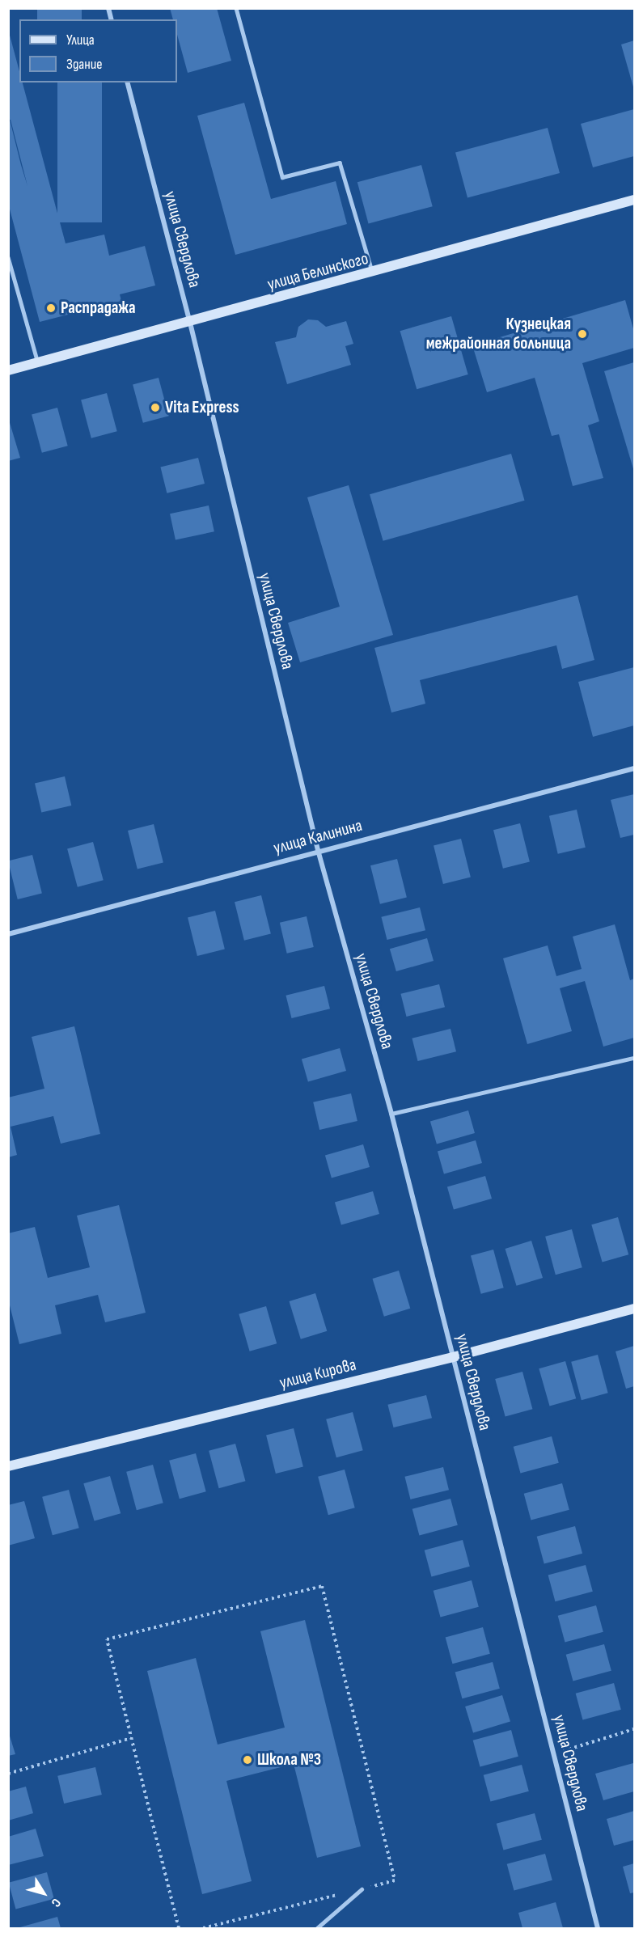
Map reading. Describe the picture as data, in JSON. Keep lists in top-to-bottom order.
{
  "streets": {
    "street": [
      "улица Свердлова",
      "улица Белинского",
      "улица Калинина",
      "улица Кирова"
    ]
  },
  "crossings": [
    ["улица Свердлова", "улица Белинского"],
    ["улица Свердлова", "улица Калинина"],
    ["улица Свердлова", "улица Кирова"]
  ],
  "places": [
    "Распрадажа",
    "Кузнецкая межрайонная больница",
    "Vita Express",
    "Школа №3"
  ],
  "legend": ["Улица", "Здание"],
  "north": "bottom right"
}
